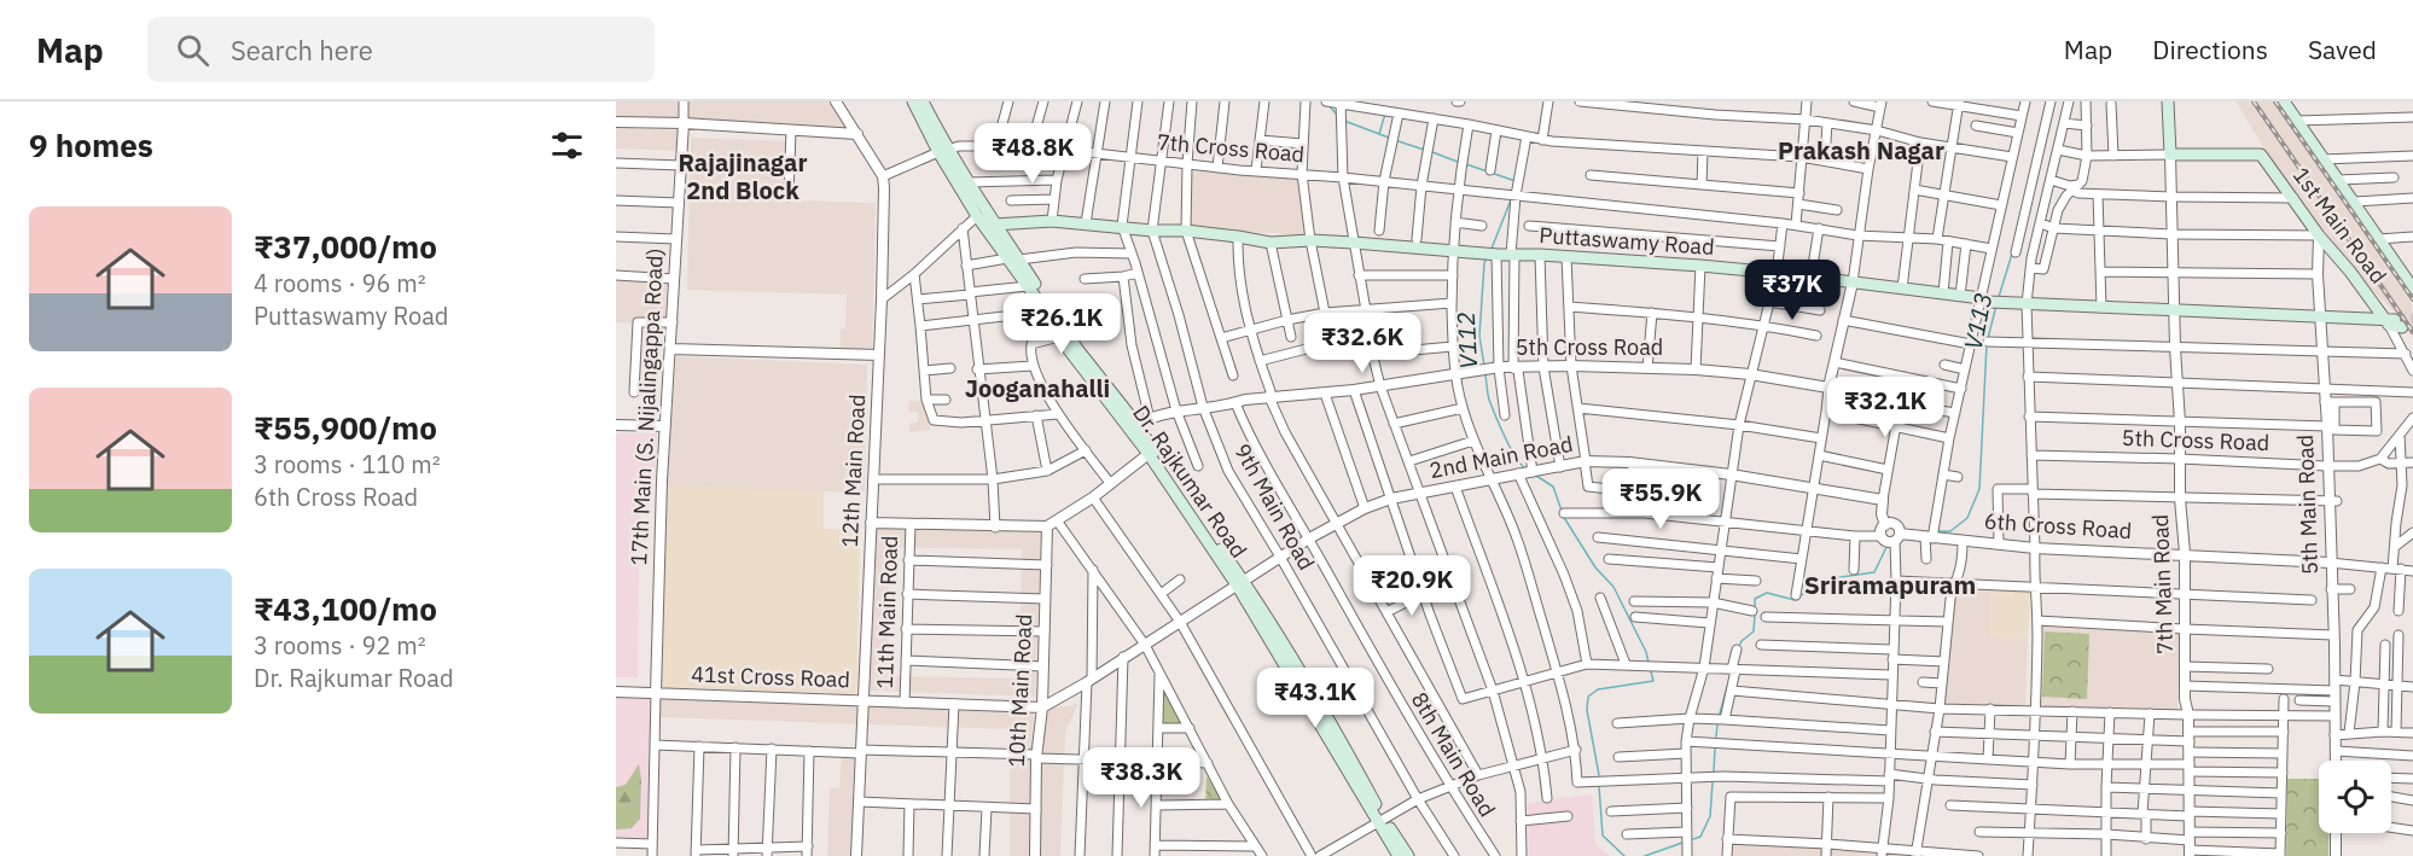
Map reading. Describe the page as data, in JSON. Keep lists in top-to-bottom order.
{
  "streets": {
    "main road": ["1st Main Road", "Puttaswamy Road", "Dr. Rajkumar Road"],
    "street": [
      "7th Cross Road",
      "5th Cross Road",
      "17th Main (S. Nijalingappa Road)",
      "2nd Main Road",
      "12th Main Road",
      "5th Main Road",
      "9th Main Road",
      "6th Cross Road",
      "7th Main Road",
      "11th Main Road",
      "41st Cross Road",
      "10th Main Road",
      "8th Main Road"
    ]
  },
  "crossings": [
    ["7th Cross Road", "Dr. Rajkumar Road"],
    ["7th Cross Road", "9th Main Road"],
    ["1st Main Road", "5th Main Road"],
    ["1st Main Road", "7th Main Road"],
    ["5th Cross Road", "Dr. Rajkumar Road"],
    ["5th Cross Road", "5th Main Road"],
    ["5th Cross Road", "9th Main Road"],
    ["5th Cross Road", "7th Main Road"],
    ["5th Cross Road", "8th Main Road"],
    ["17th Main (S. Nijalingappa Road)", "41st Cross Road"],
    ["2nd Main Road", "Dr. Rajkumar Road"],
    ["2nd Main Road", "9th Main Road"],
    ["2nd Main Road", "8th Main Road"],
    ["12th Main Road", "41st Cross Road"],
    ["5th Main Road", "6th Cross Road"],
    ["6th Cross Road", "7th Main Road"],
    ["11th Main Road", "41st Cross Road"],
    ["41st Cross Road", "10th Main Road"]
  ],
  "districts": [
    "Prakash Nagar",
    "Rajajinagar 2nd Block",
    "Jooganahalli",
    "Sriramapuram"
  ],
  "water": ["V113", "V112"],
  "page": {
    "header": "Map",
    "search": "Search here",
    "nav": ["Map", "Directions", "Saved"],
    "heading": "9 homes",
    "price": [
      "₹48.8K",
      "₹37K",
      "₹26.1K",
      "₹32.6K",
      "₹32.1K",
      "₹55.9K",
      "₹20.9K",
      "₹43.1K",
      "₹38.3K"
    ],
    "list": [
      {
        "name": "₹37,000/mo",
        "note": "4 rooms · 96 m² · Puttaswamy Road"
      },
      {
        "name": "₹55,900/mo",
        "note": "3 rooms · 110 m² · 6th Cross Road"
      },
      {
        "name": "₹43,100/mo",
        "note": "3 rooms · 92 m² · Dr. Rajkumar Road"
      }
    ]
  }
}
